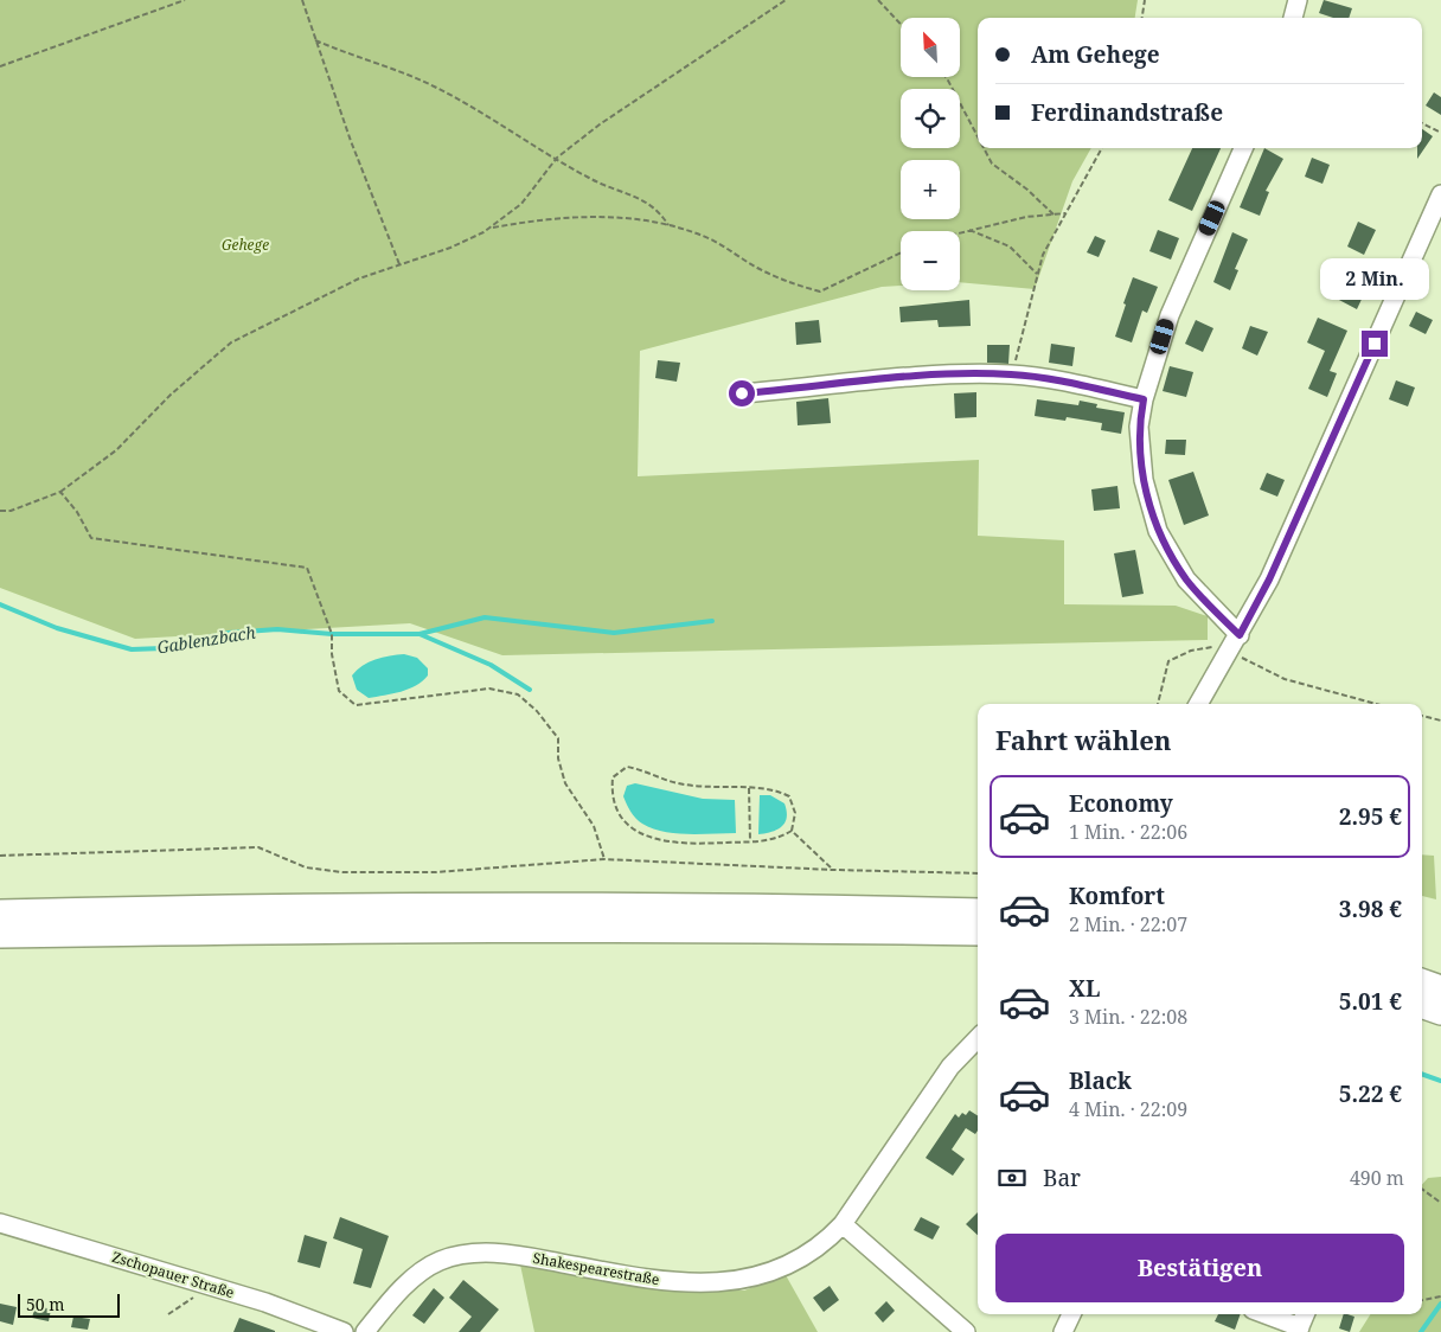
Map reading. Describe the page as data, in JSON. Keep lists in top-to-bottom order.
{
  "streets": {
    "street": ["Shakespearestraße", "Zschopauer Straße"]
  },
  "water": ["Gablenzbach"],
  "parks": ["Gehege"],
  "scale_bar": "50 m",
  "north": "top left",
  "page": {
    "map_buttons": ["+", "−"],
    "banner": ["Am Gehege", "Ferdinandstraße"],
    "bubble": "2 Min.",
    "heading": "Fahrt wählen",
    "list": [
      {
        "name": "Economy",
        "note": "1 Min. · 22:06",
        "value": "2.95 €"
      },
      {
        "name": "Komfort",
        "note": "2 Min. · 22:07",
        "value": "3.98 €"
      },
      {
        "name": "XL",
        "note": "3 Min. · 22:08",
        "value": "5.01 €"
      },
      {
        "name": "Black",
        "note": "4 Min. · 22:09",
        "value": "5.22 €"
      }
    ],
    "pay": ["Bar", "490 m"],
    "buttons": "Bestätigen",
    "scale": "50 m"
  }
}
